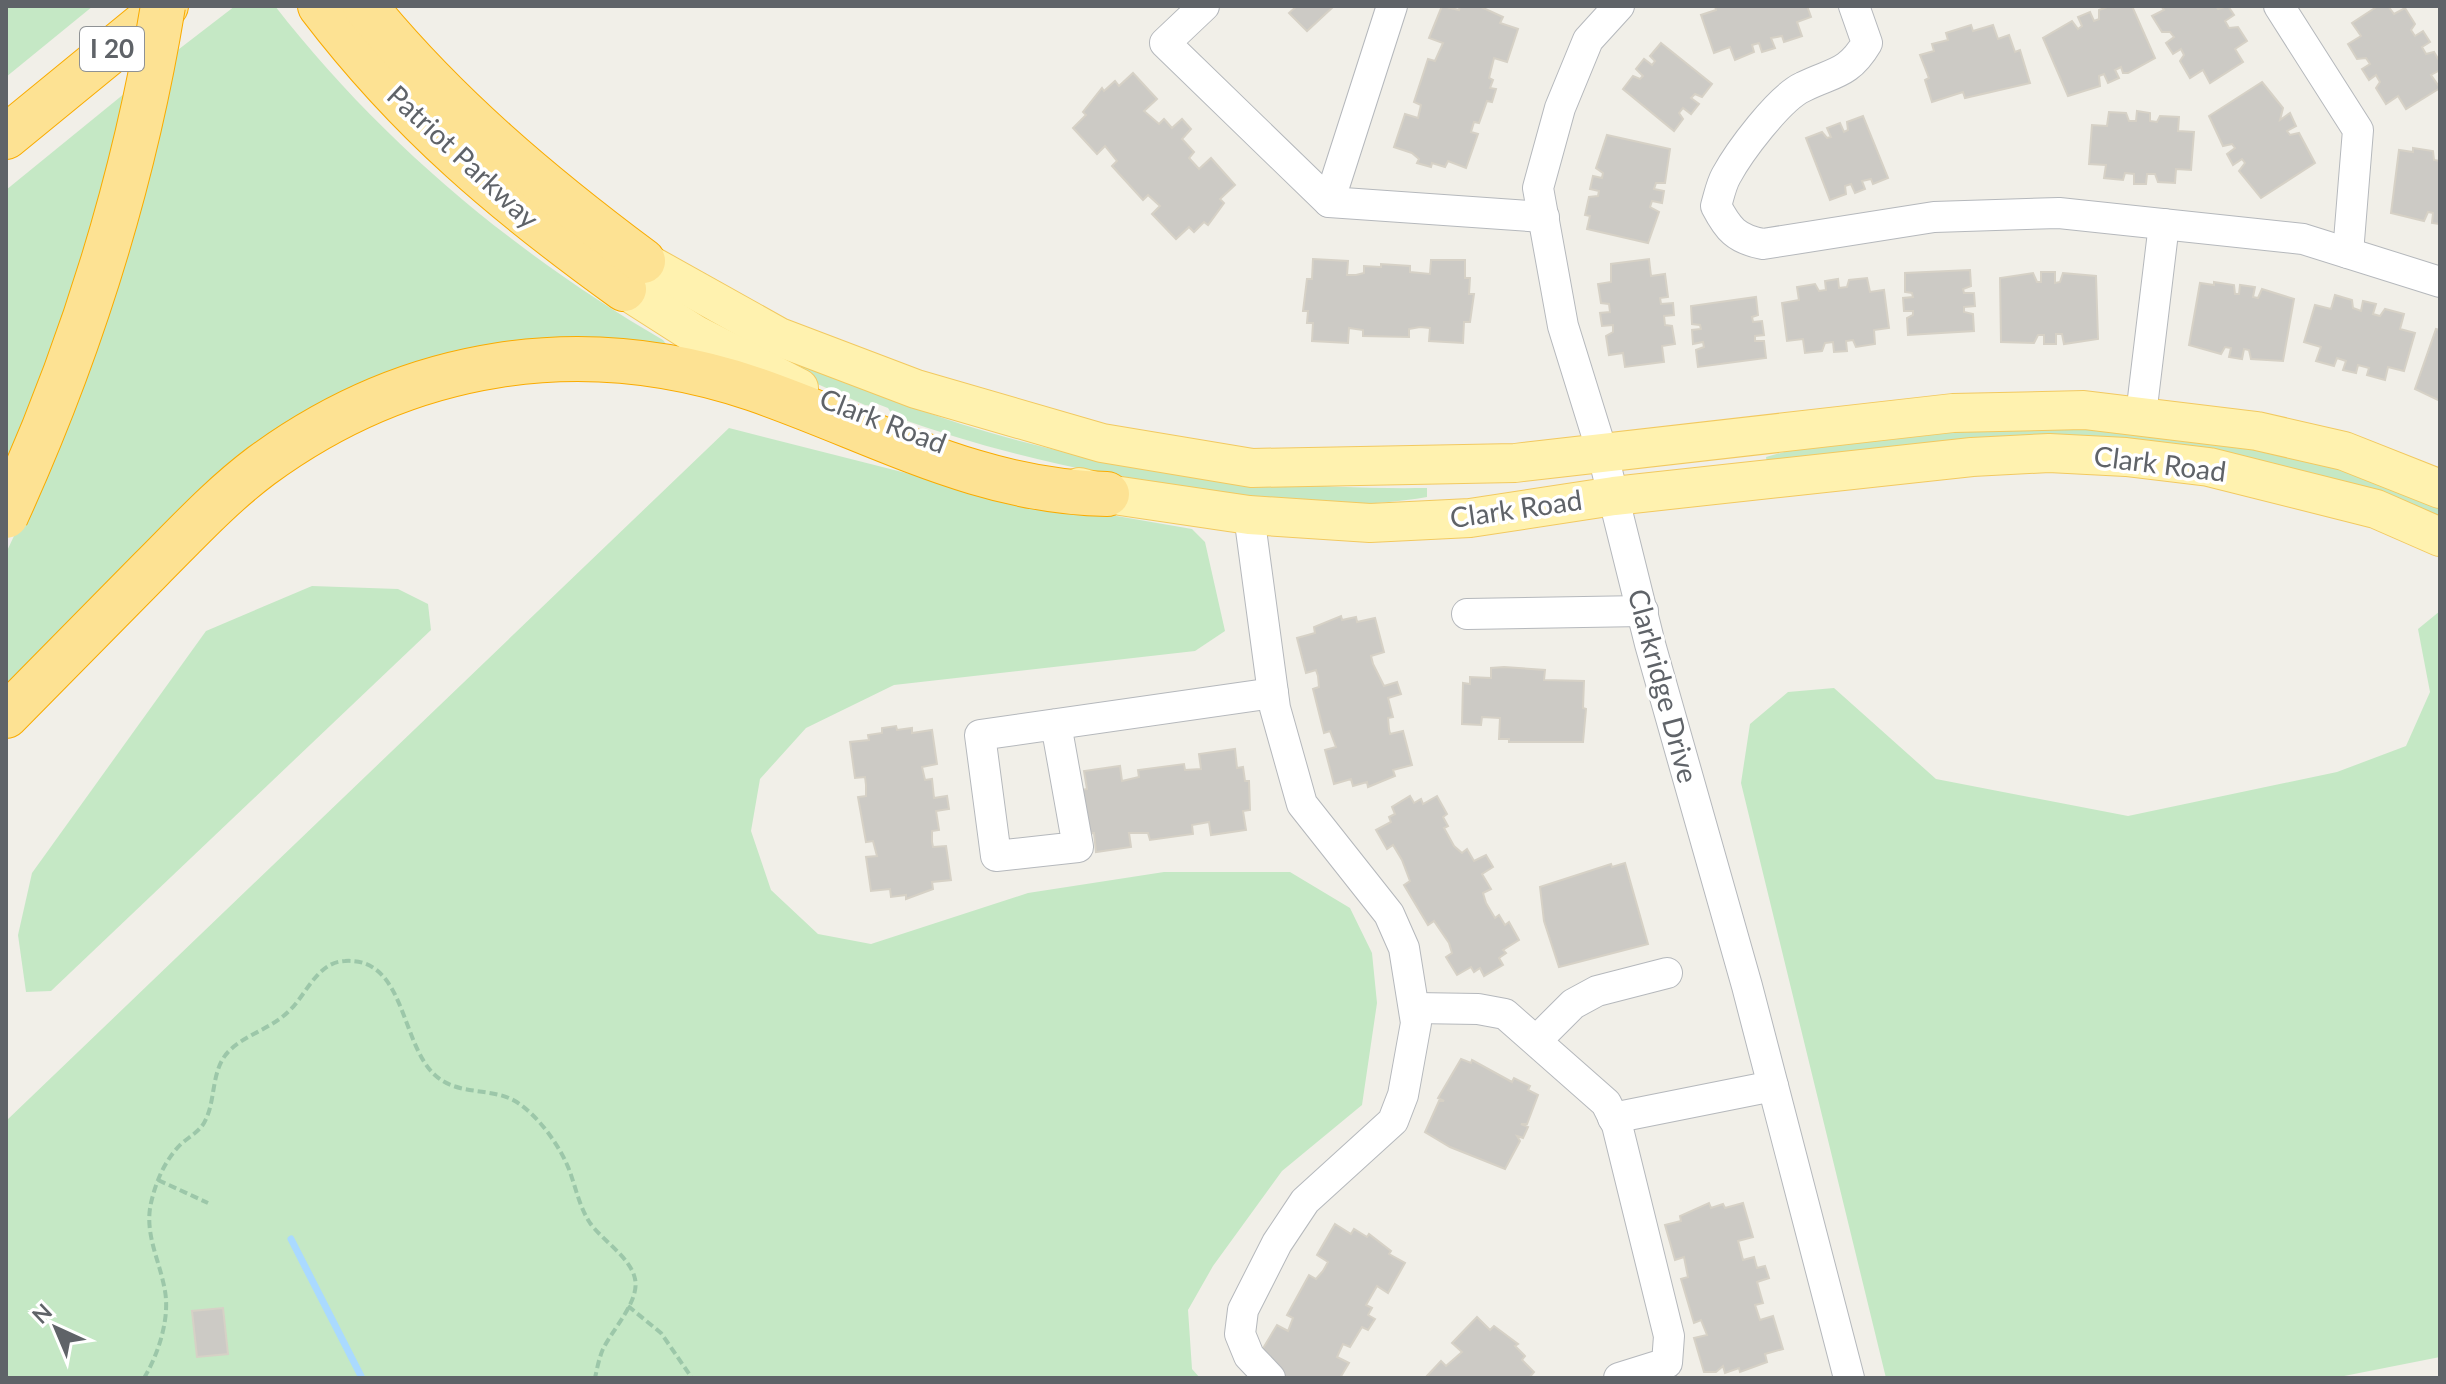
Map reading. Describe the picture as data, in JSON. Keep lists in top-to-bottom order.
{
  "streets": {
    "highway": ["I 20", "Patriot Parkway"],
    "main road": ["Clark Road"],
    "street": ["Clarkridge Drive"]
  },
  "crossings": [
    ["Patriot Parkway", "Clark Road"],
    ["Clark Road", "Clarkridge Drive"]
  ],
  "north": "top left"
}
